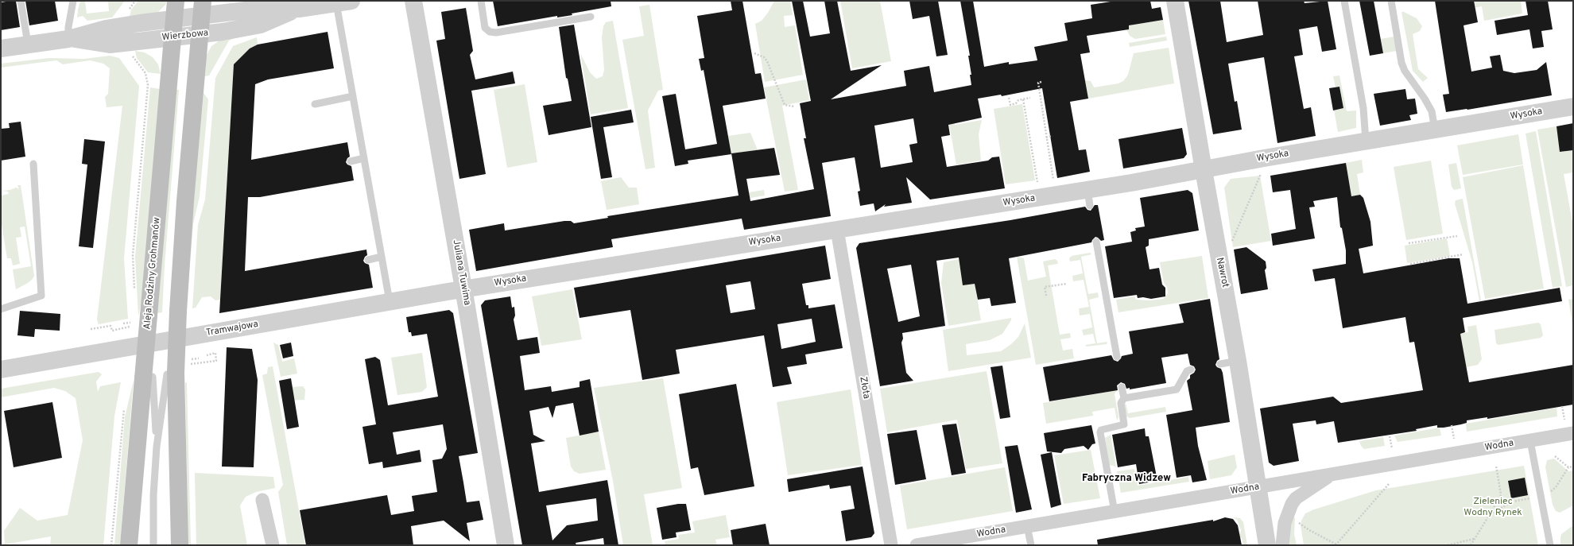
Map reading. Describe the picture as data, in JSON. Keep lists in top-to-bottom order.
{
  "streets": {
    "main road": ["Aleja Rodziny Grohmanów"],
    "street": [
      "Wierzbowa",
      "Wysoka",
      "Juliana Tuwima",
      "Nawrot",
      "Tramwajowa",
      "Złota",
      "Wodna"
    ]
  },
  "crossings": [
    ["Wierzbowa", "Aleja Rodziny Grohmanów"],
    ["Wysoka", "Juliana Tuwima"],
    ["Wysoka", "Nawrot"],
    ["Wysoka", "Tramwajowa"],
    ["Wysoka", "Złota"],
    ["Juliana Tuwima", "Tramwajowa"],
    ["Nawrot", "Wodna"]
  ],
  "districts": ["Fabryczna Widzew"],
  "parks": ["Zieleniec Wodny Rynek"]
}
